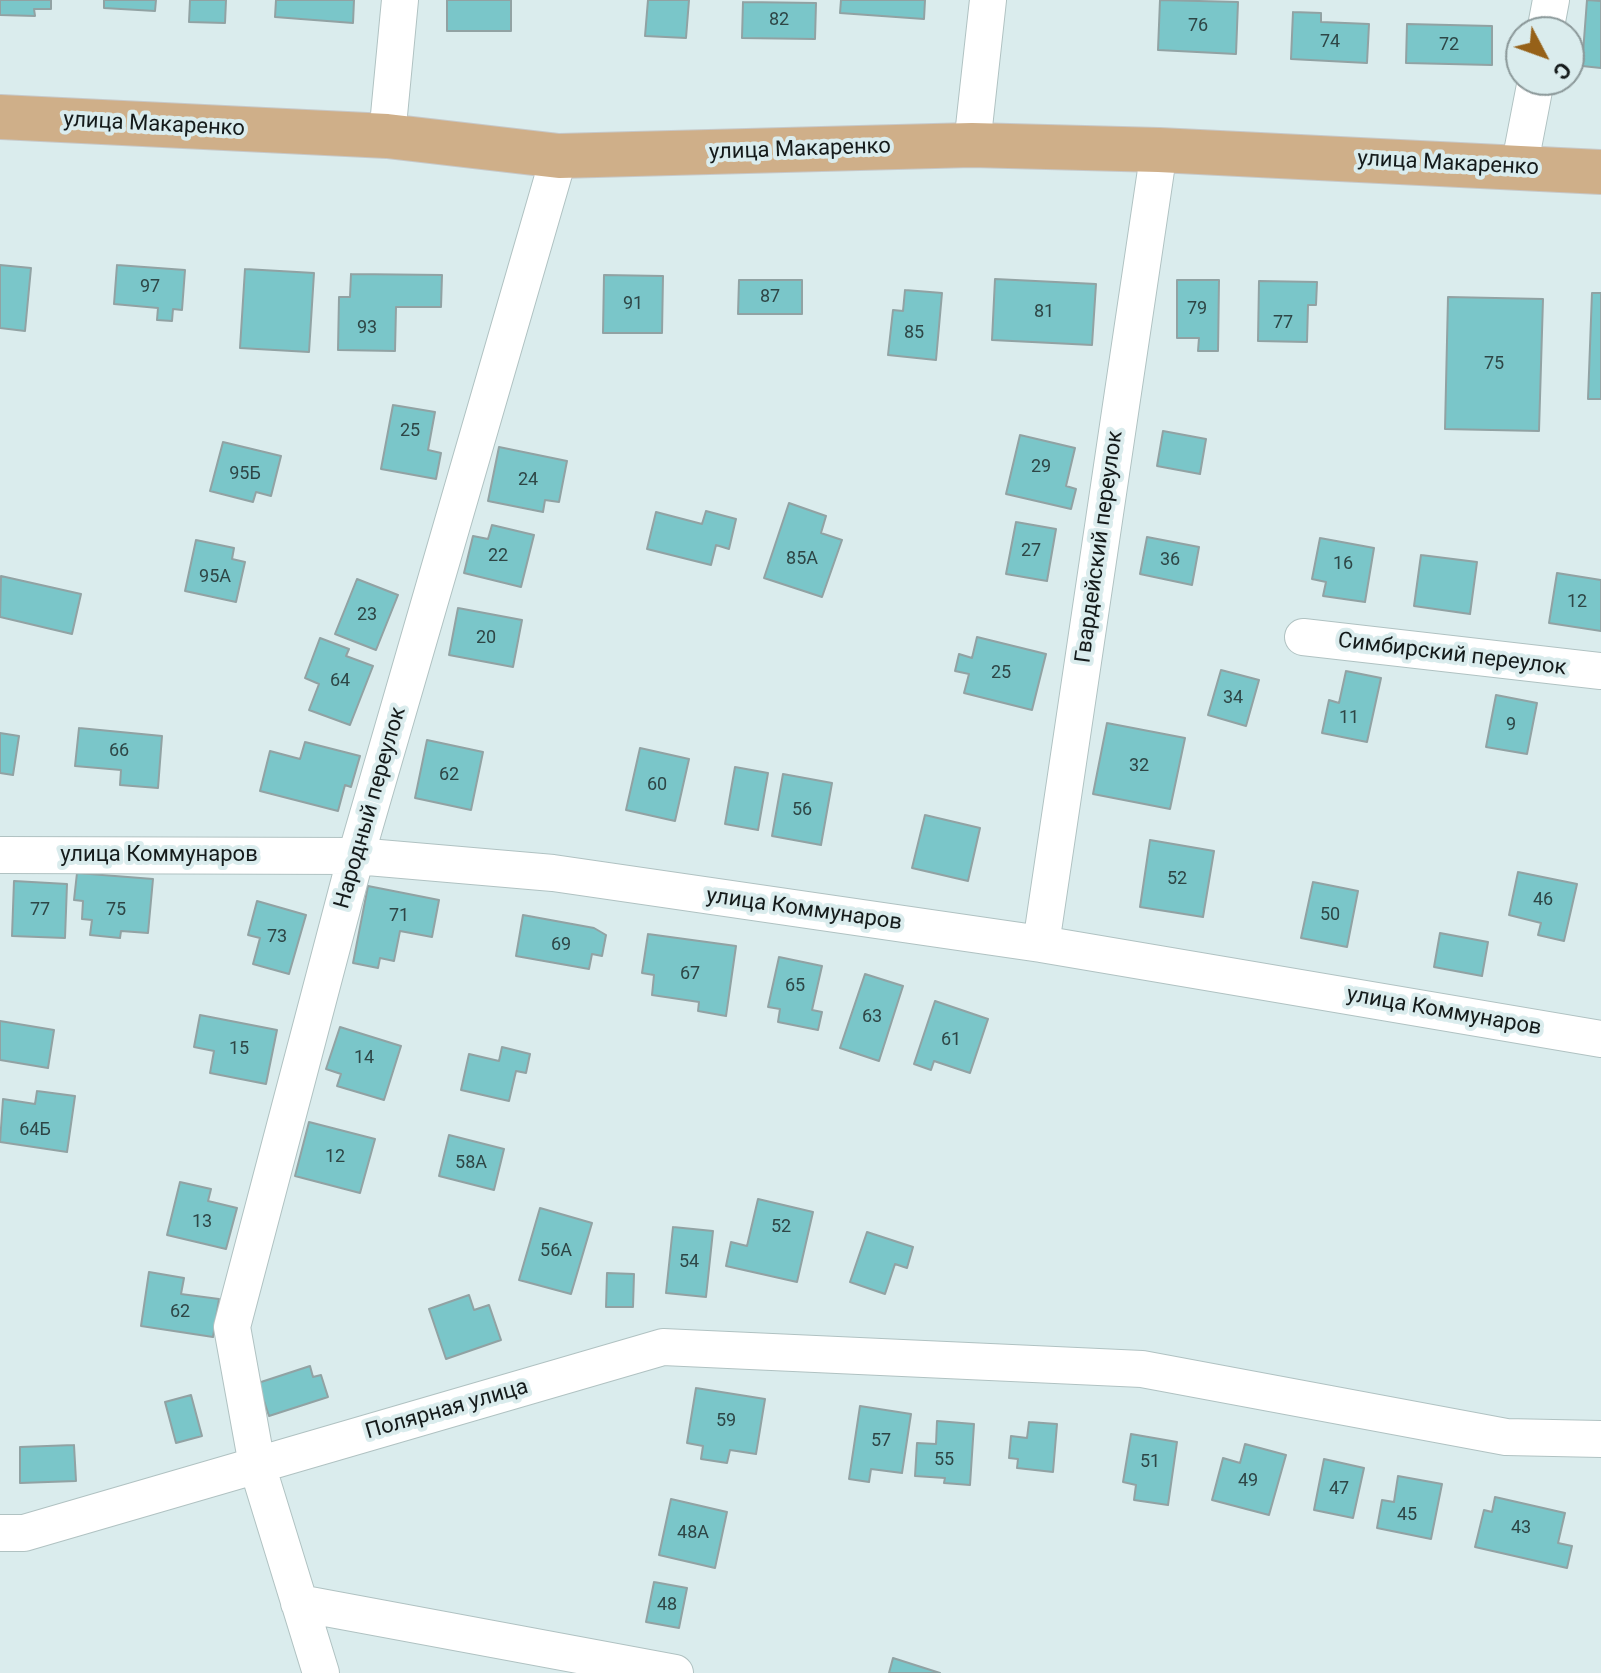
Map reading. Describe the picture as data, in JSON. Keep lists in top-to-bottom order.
{
  "streets": {
    "main road": ["улица Макаренко"],
    "street": [
      "Гвардейский переулок",
      "Симбирский переулок",
      "Народный переулок",
      "улица Коммунаров",
      "Полярная улица"
    ]
  },
  "crossings": [
    ["улица Макаренко", "Гвардейский переулок"],
    ["улица Макаренко", "Народный переулок"],
    ["Гвардейский переулок", "улица Коммунаров"],
    ["Народный переулок", "улица Коммунаров"],
    ["Народный переулок", "Полярная улица"]
  ],
  "house_numbers": [
    "82",
    "76",
    "74",
    "72",
    "97",
    "87",
    "91",
    "79",
    "81",
    "77",
    "93",
    "85",
    "75",
    "25",
    "29",
    "95Б",
    "24",
    "27",
    "22",
    "85А",
    "36",
    "16",
    "95А",
    "12",
    "23",
    "20",
    "25",
    "64",
    "34",
    "11",
    "9",
    "66",
    "32",
    "62",
    "60",
    "56",
    "52",
    "46",
    "77",
    "75",
    "50",
    "71",
    "73",
    "69",
    "67",
    "65",
    "63",
    "61",
    "15",
    "14",
    "64Б",
    "12",
    "58А",
    "13",
    "52",
    "56А",
    "54",
    "62",
    "59",
    "57",
    "55",
    "51",
    "49",
    "47",
    "45",
    "43",
    "48А",
    "48"
  ],
  "north": "bottom right"
}
